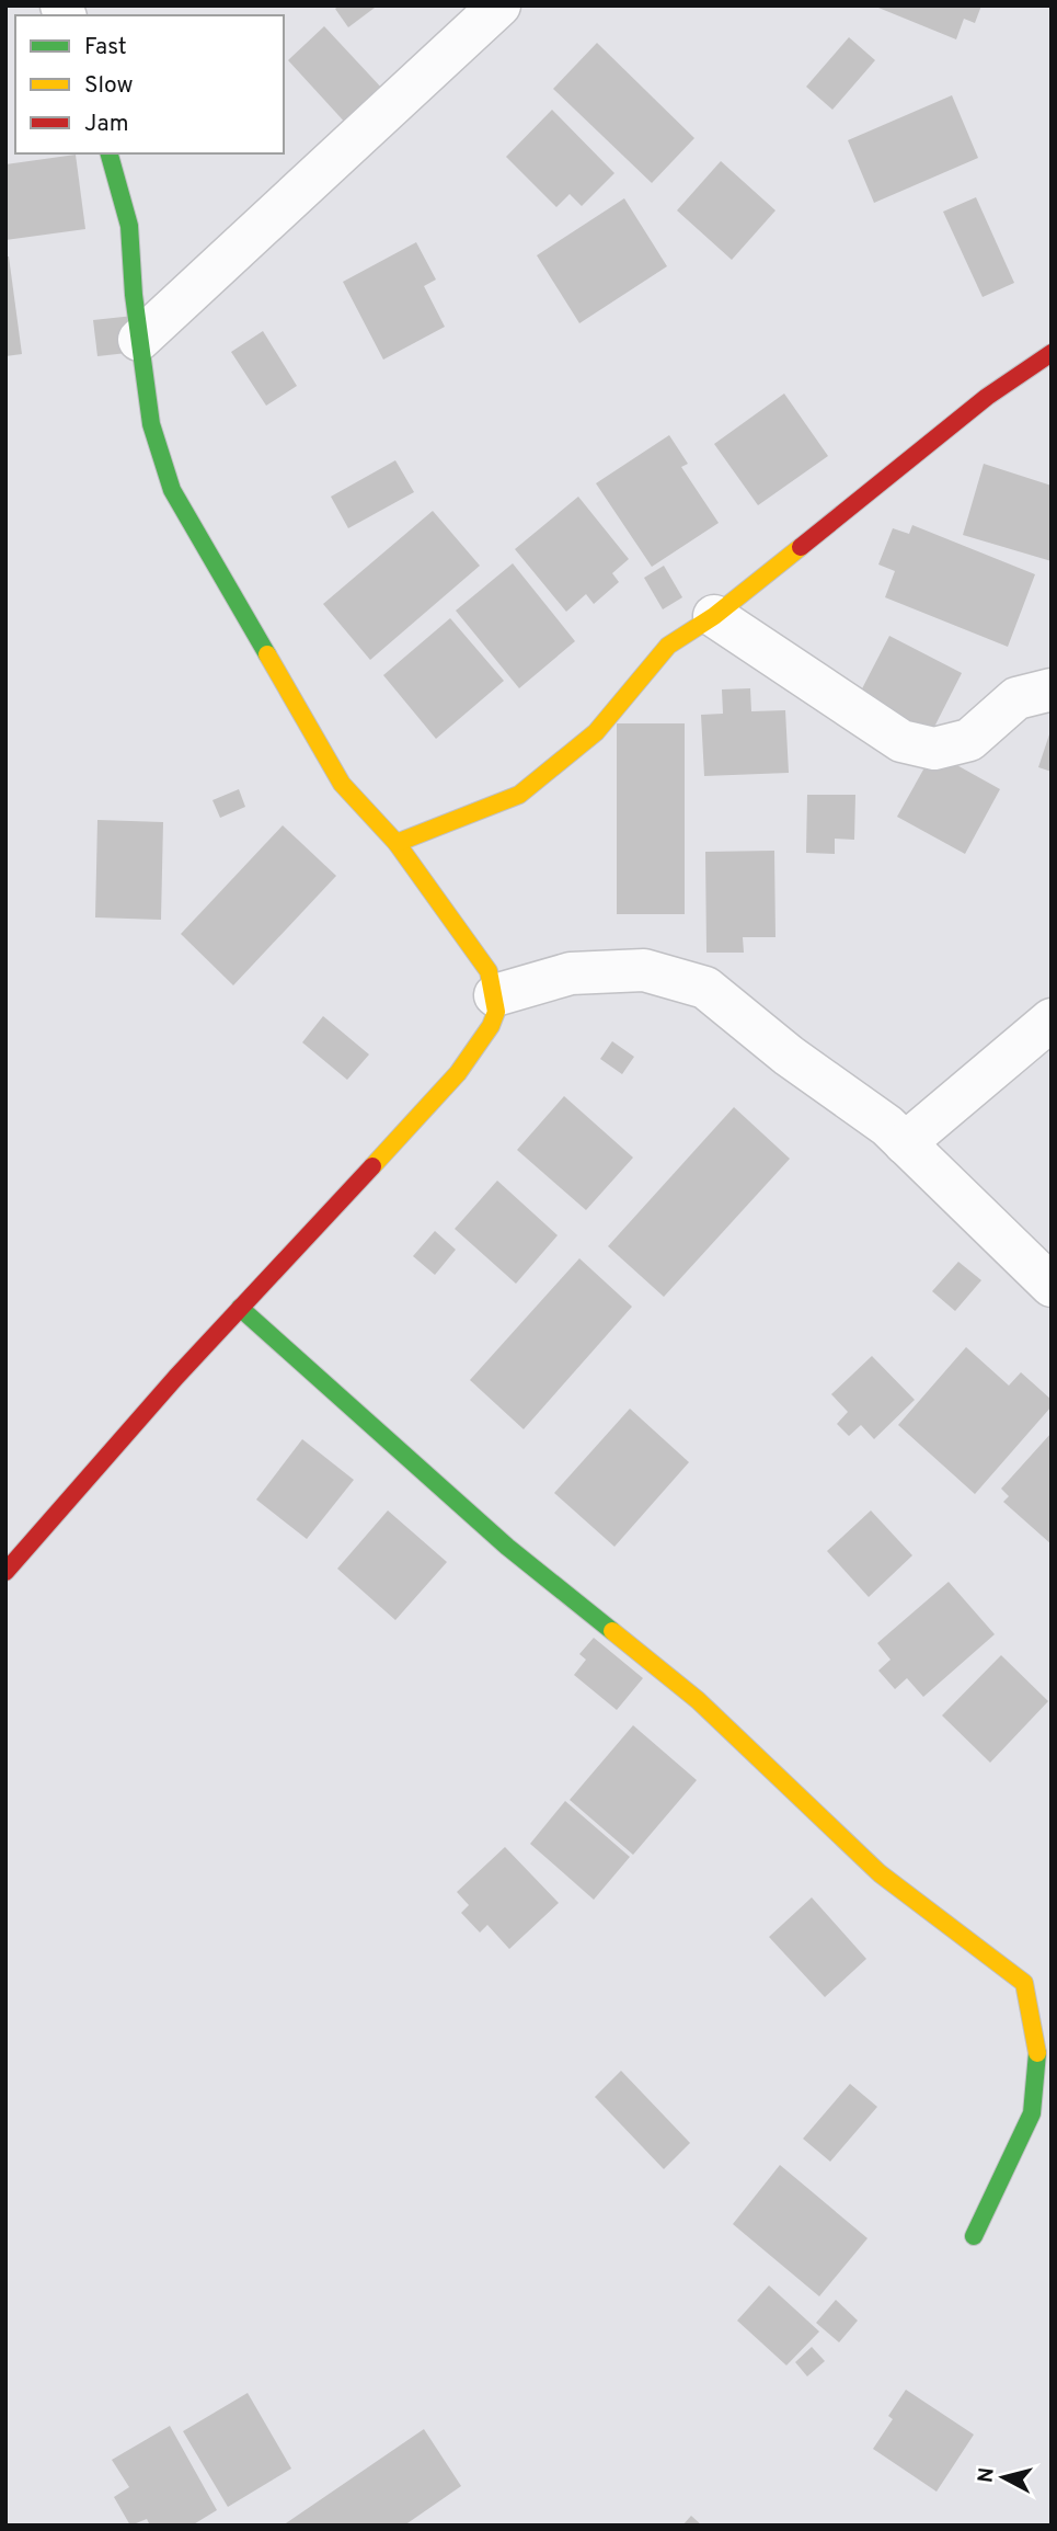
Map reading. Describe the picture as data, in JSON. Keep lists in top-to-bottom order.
{
  "legend": ["Fast", "Slow", "Jam"],
  "north": "left"
}
